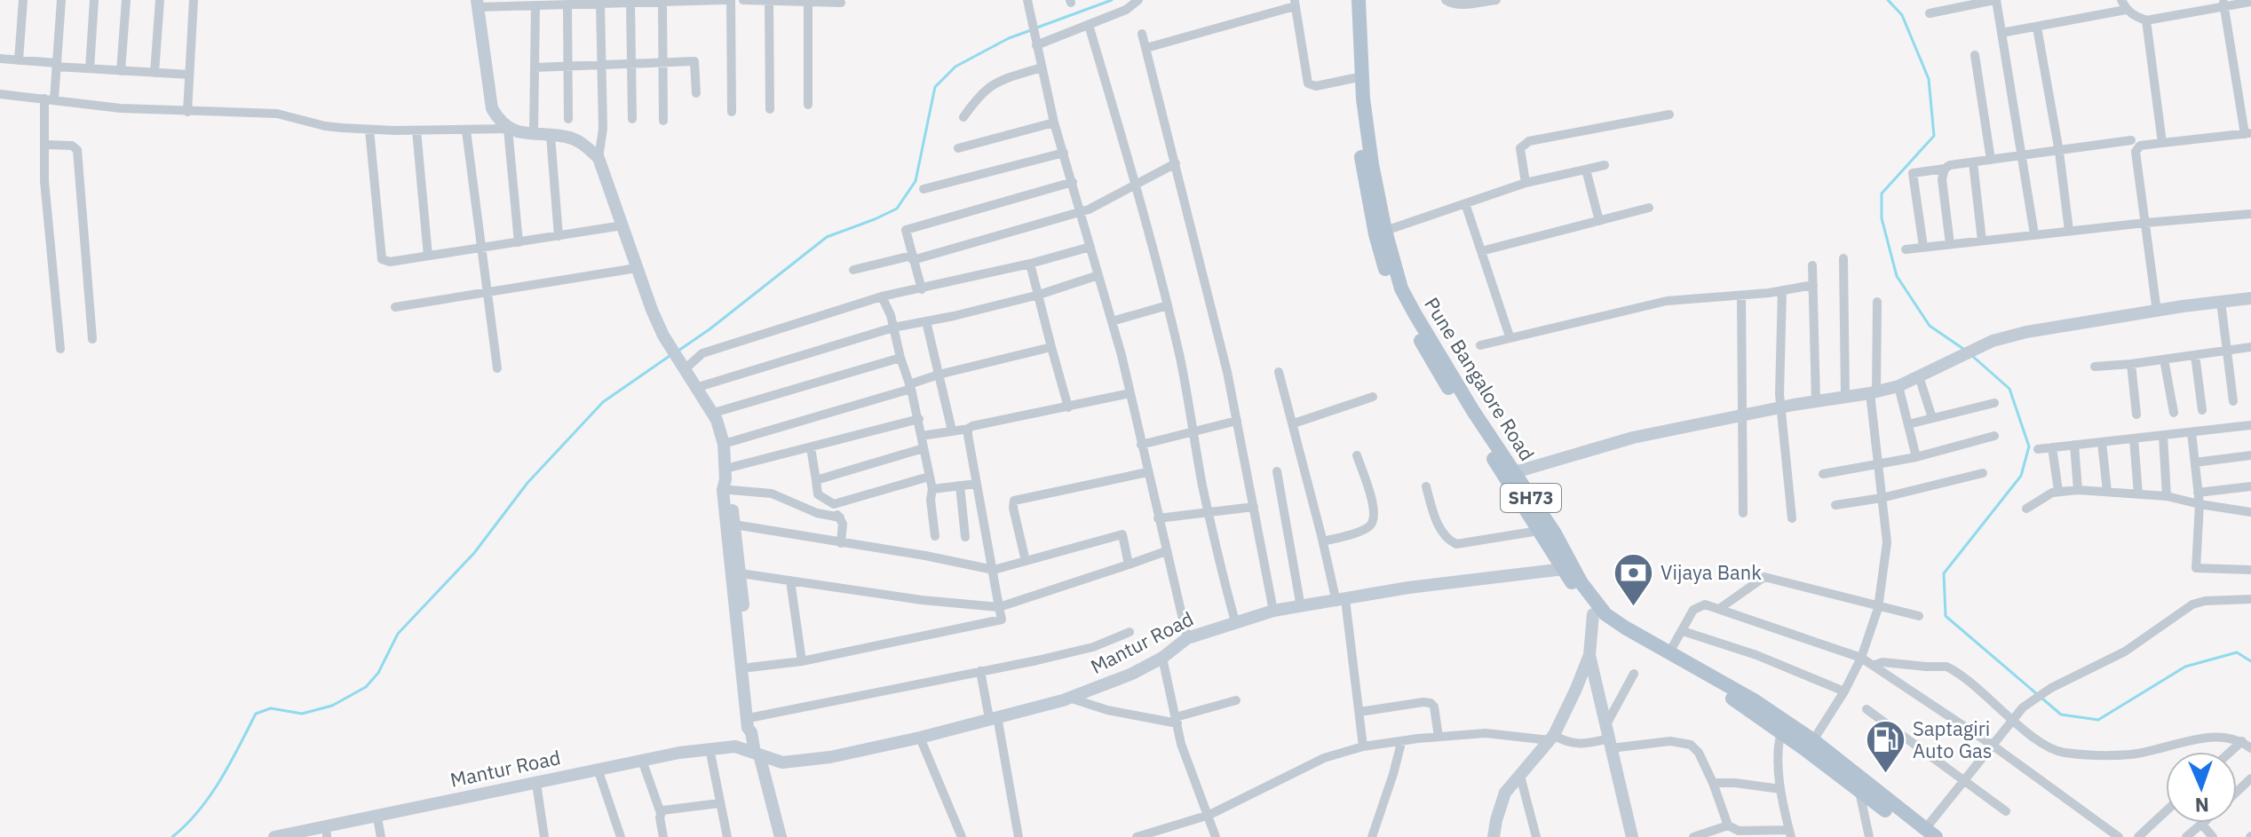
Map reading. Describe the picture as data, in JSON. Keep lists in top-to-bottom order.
{
  "streets": {
    "main road": ["Pune Bangalore Road", "SH73"],
    "street": ["Mantur Road"]
  },
  "crossings": [
    ["Pune Bangalore Road", "Mantur Road"]
  ],
  "places": {
    "bank": ["Vijaya Bank"],
    "fuel station": ["Saptagiri Auto Gas"]
  },
  "north": "bottom"
}
